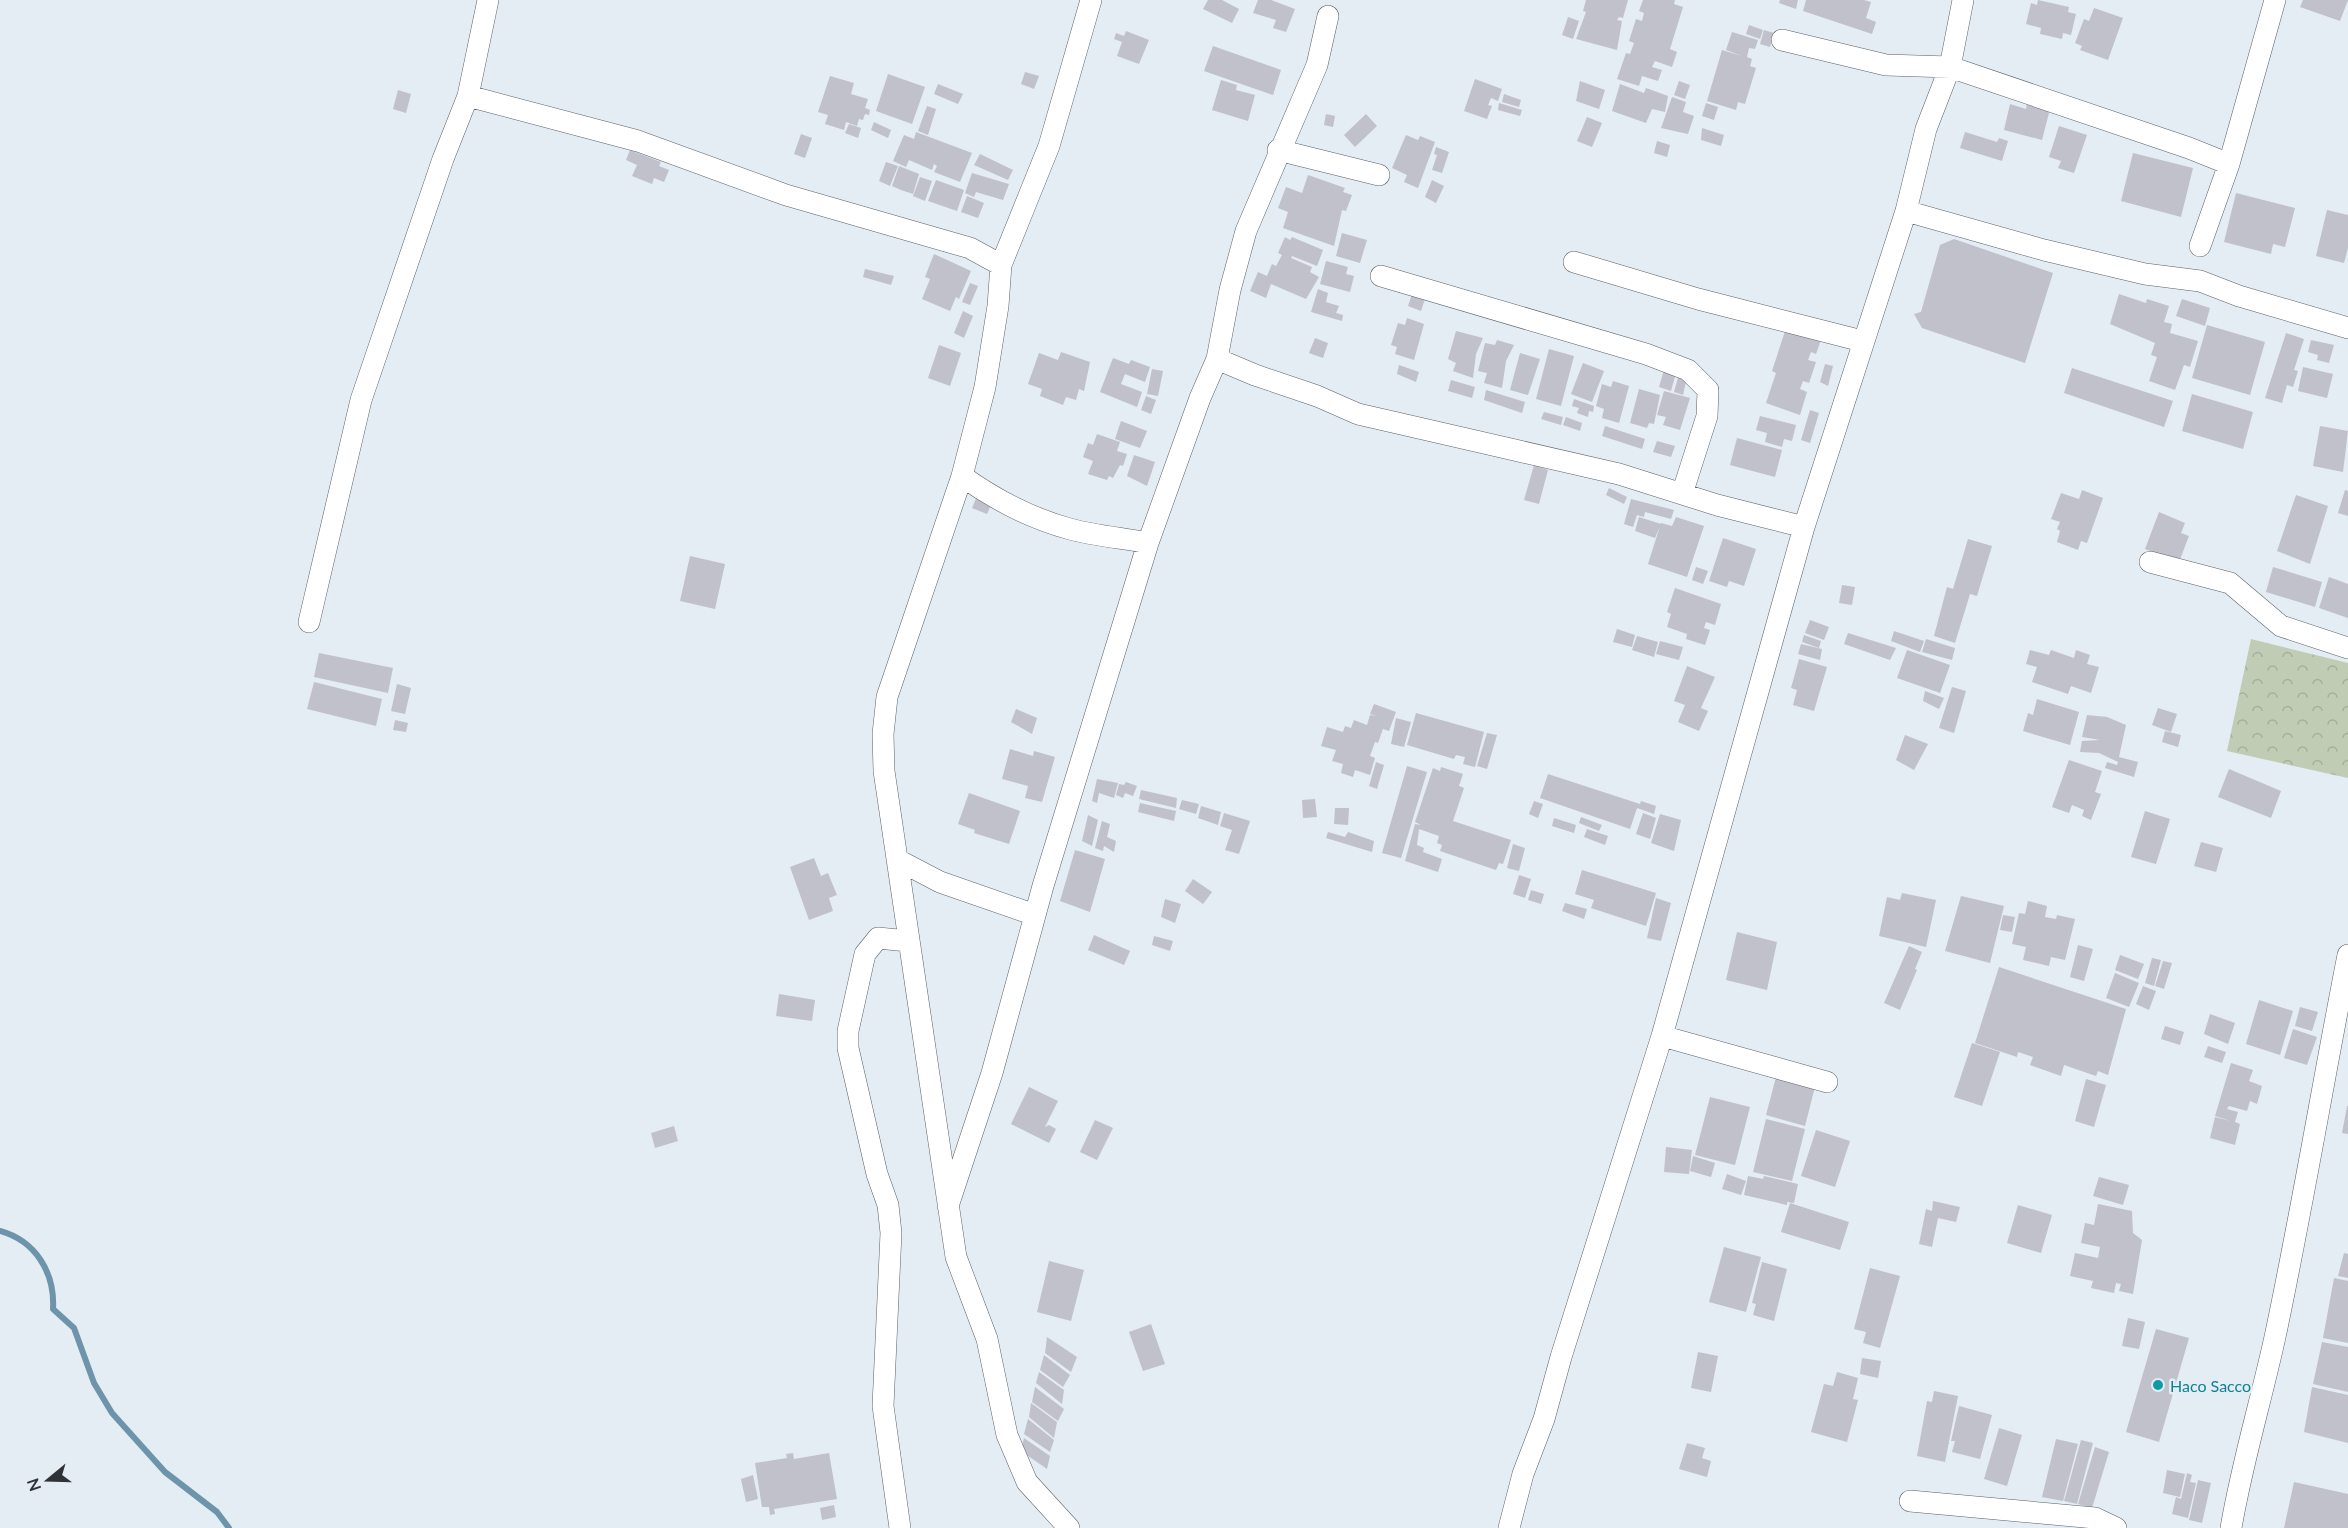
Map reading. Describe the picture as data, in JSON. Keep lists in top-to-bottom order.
{
  "places": ["Haco Sacco"],
  "north": "left"
}
